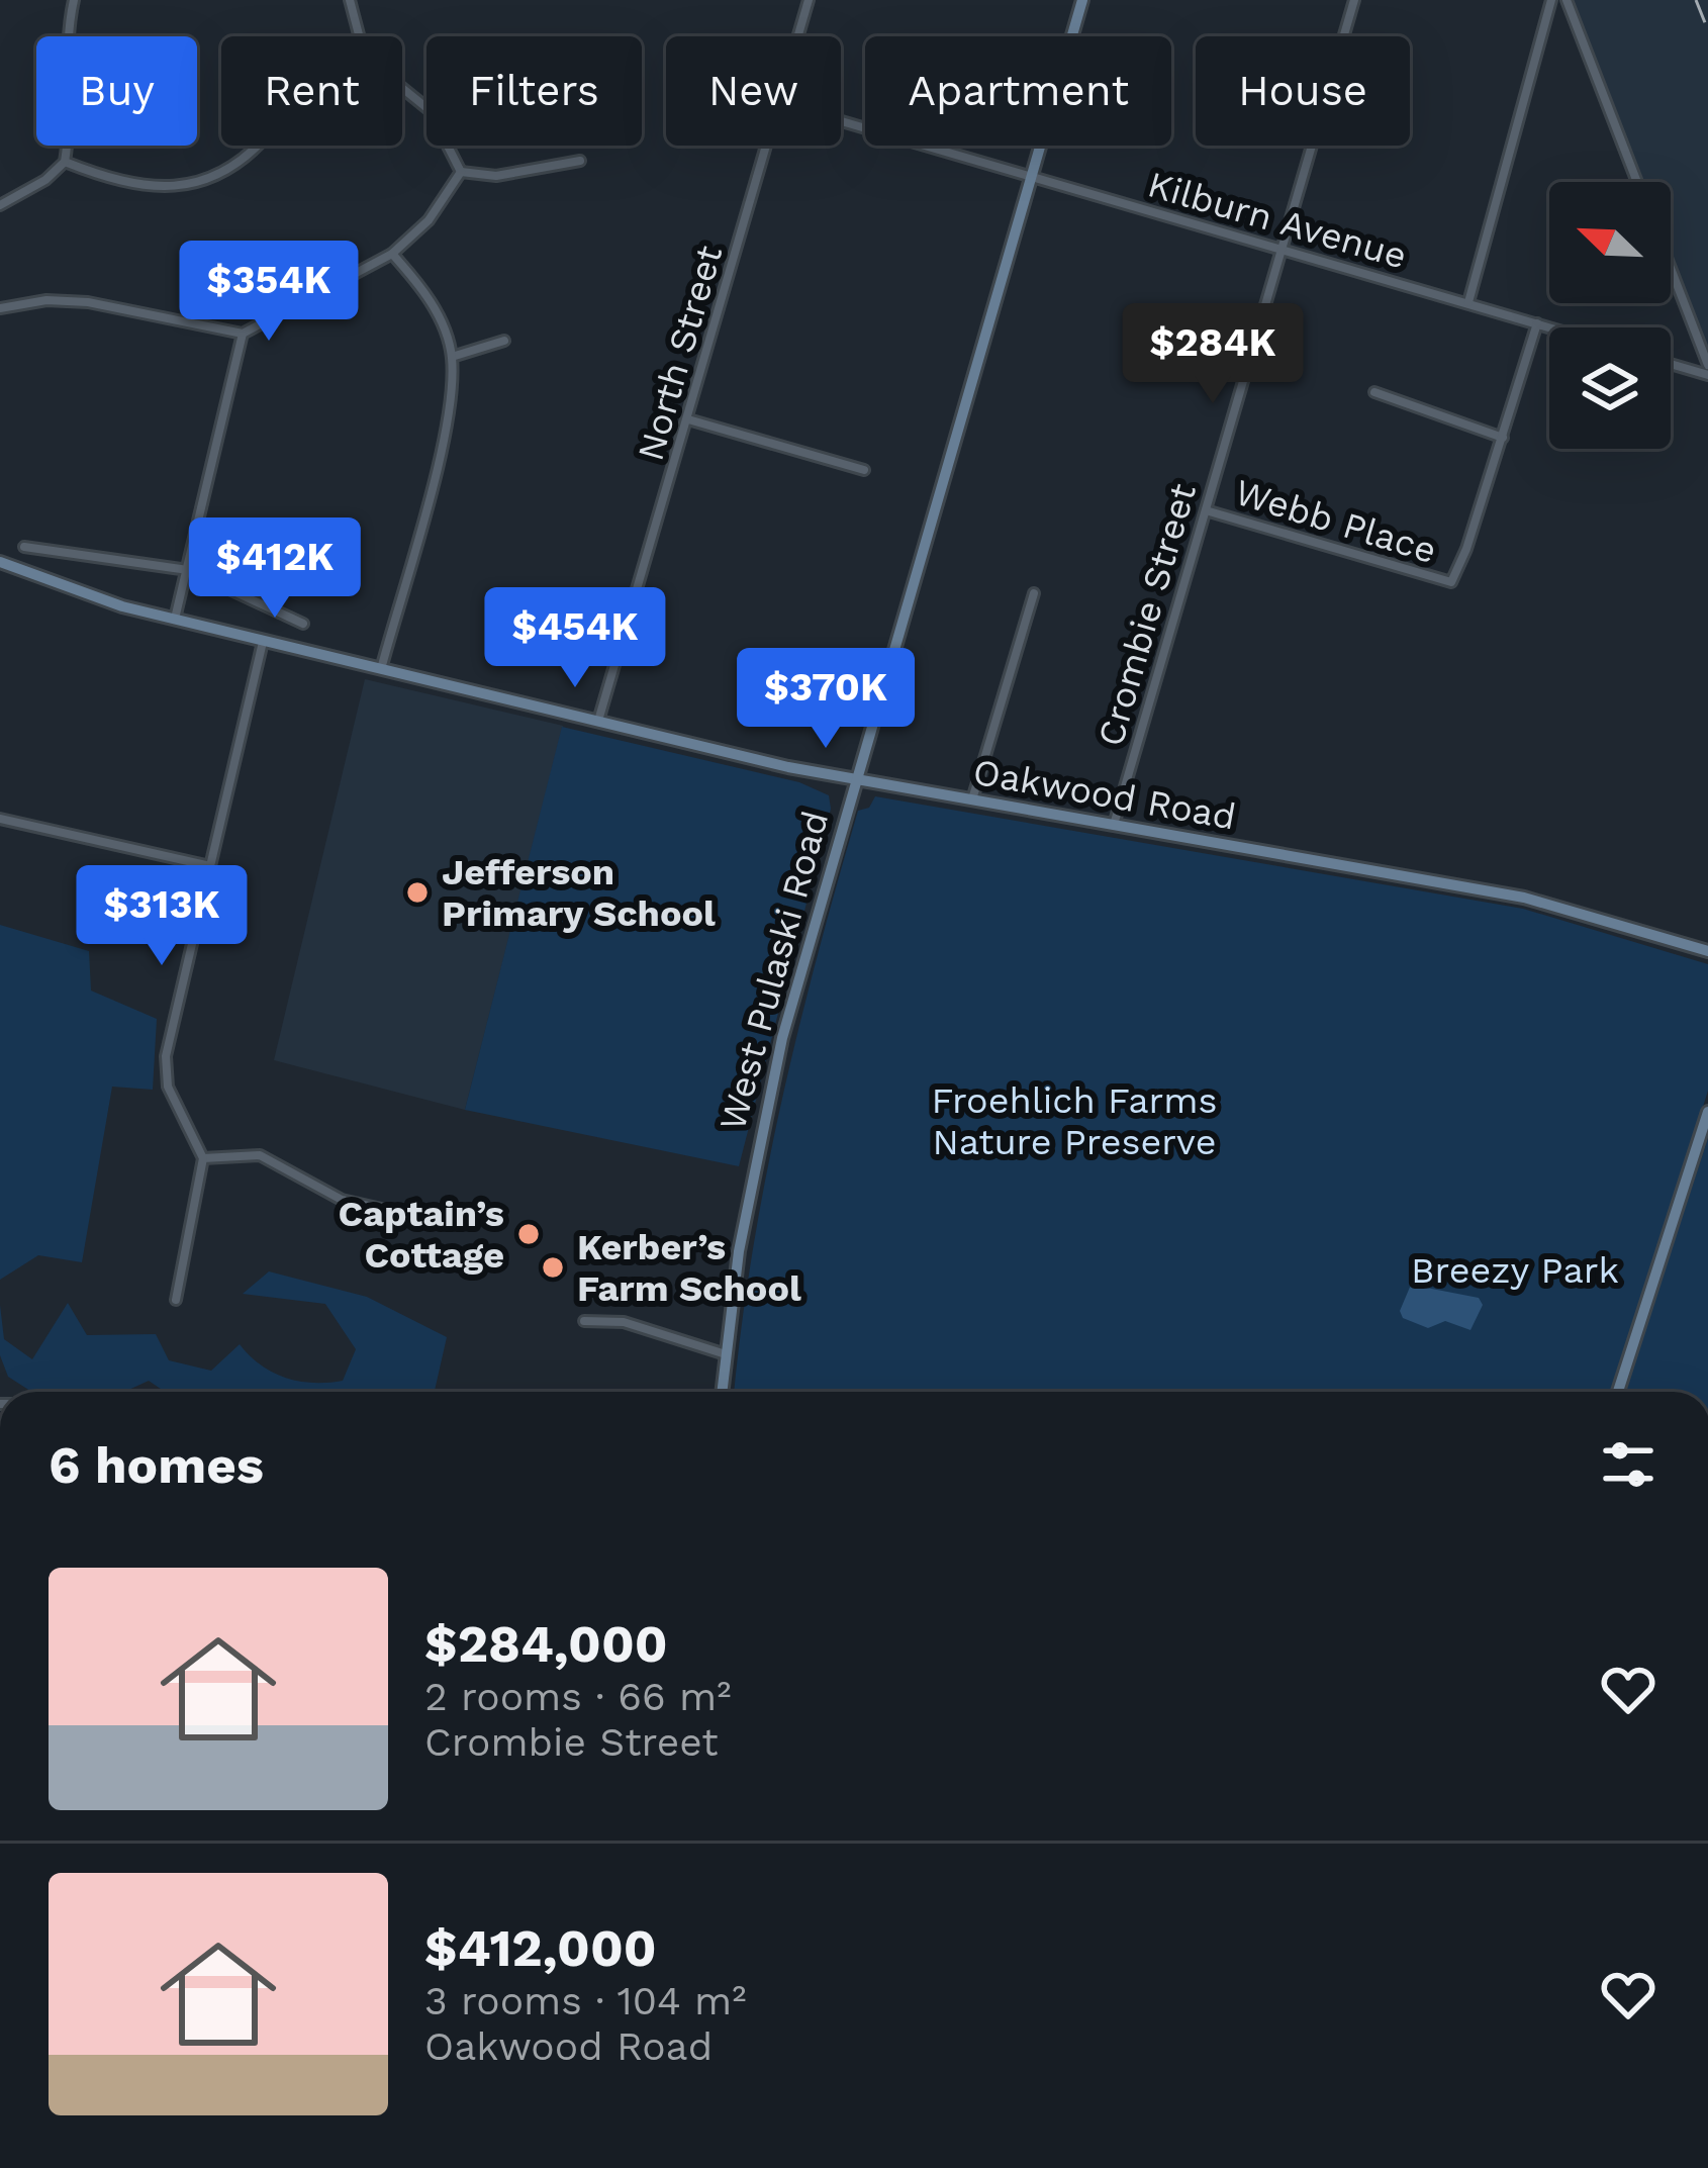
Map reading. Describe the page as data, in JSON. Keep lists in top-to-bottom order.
{
  "streets": {
    "main road": ["Oakwood Road", "West Pulaski Road"],
    "street": [
      "Kilburn Avenue",
      "North Street",
      "Webb Place",
      "Crombie Street"
    ]
  },
  "crossings": [
    ["Kilburn Avenue", "Crombie Street"],
    ["Kilburn Avenue", "West Pulaski Road"],
    ["North Street", "Oakwood Road"],
    ["Webb Place", "Crombie Street"],
    ["Crombie Street", "Oakwood Road"],
    ["Oakwood Road", "West Pulaski Road"]
  ],
  "parks": ["Froehlich Farms Nature Preserve", "Breezy Park"],
  "places": ["Jefferson Primary School", "Captain’s Cottage", "Kerber’s Farm School"],
  "north": "top left",
  "page": {
    "chip": [
      "Buy",
      "Rent",
      "Filters",
      "New",
      "Apartment",
      "House"
    ],
    "price": [
      "$354K",
      "$284K",
      "$412K",
      "$454K",
      "$370K",
      "$313K"
    ],
    "heading": "6 homes",
    "list": [
      {
        "name": "$284,000",
        "note": "2 rooms · 66 m² · Crombie Street"
      },
      {
        "name": "$412,000",
        "note": "3 rooms · 104 m² · Oakwood Road"
      }
    ]
  }
}
